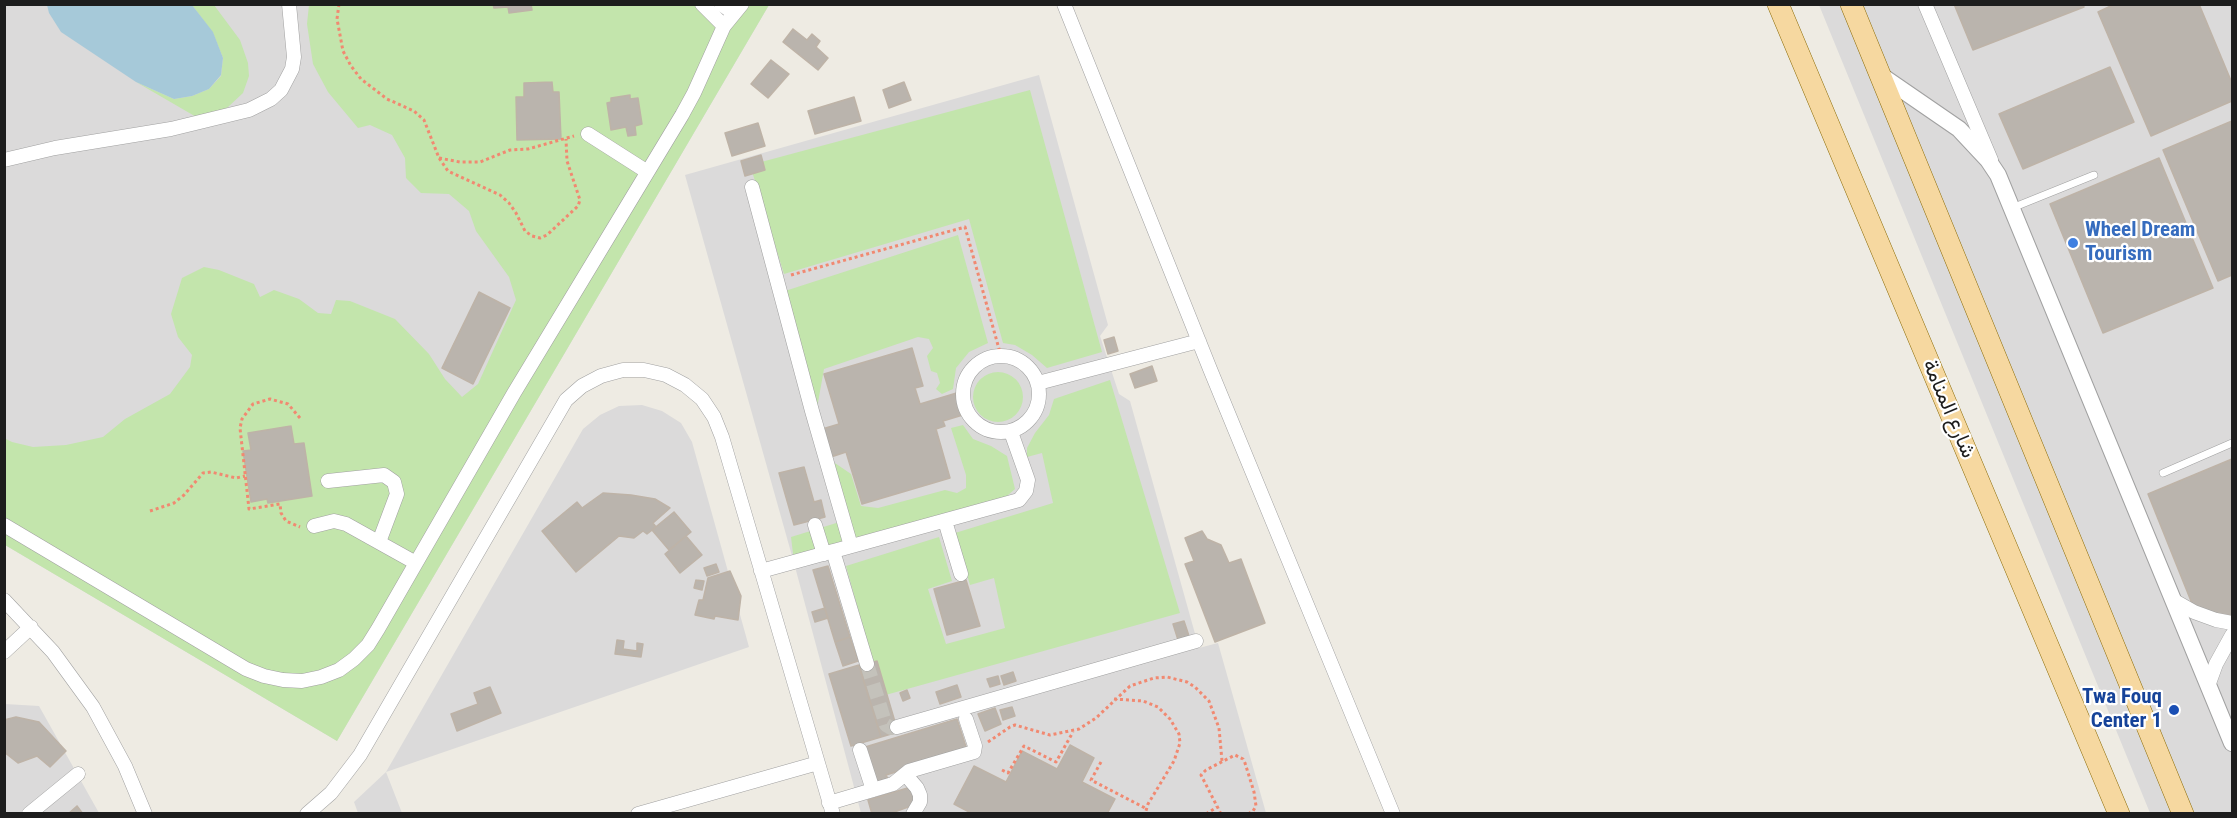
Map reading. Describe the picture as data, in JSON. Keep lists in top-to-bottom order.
{
  "streets": {
    "main road": ["شارع المنامة"]
  },
  "places": ["Wheel Dream Tourism", "Twa Fouq Center 1"]
}
